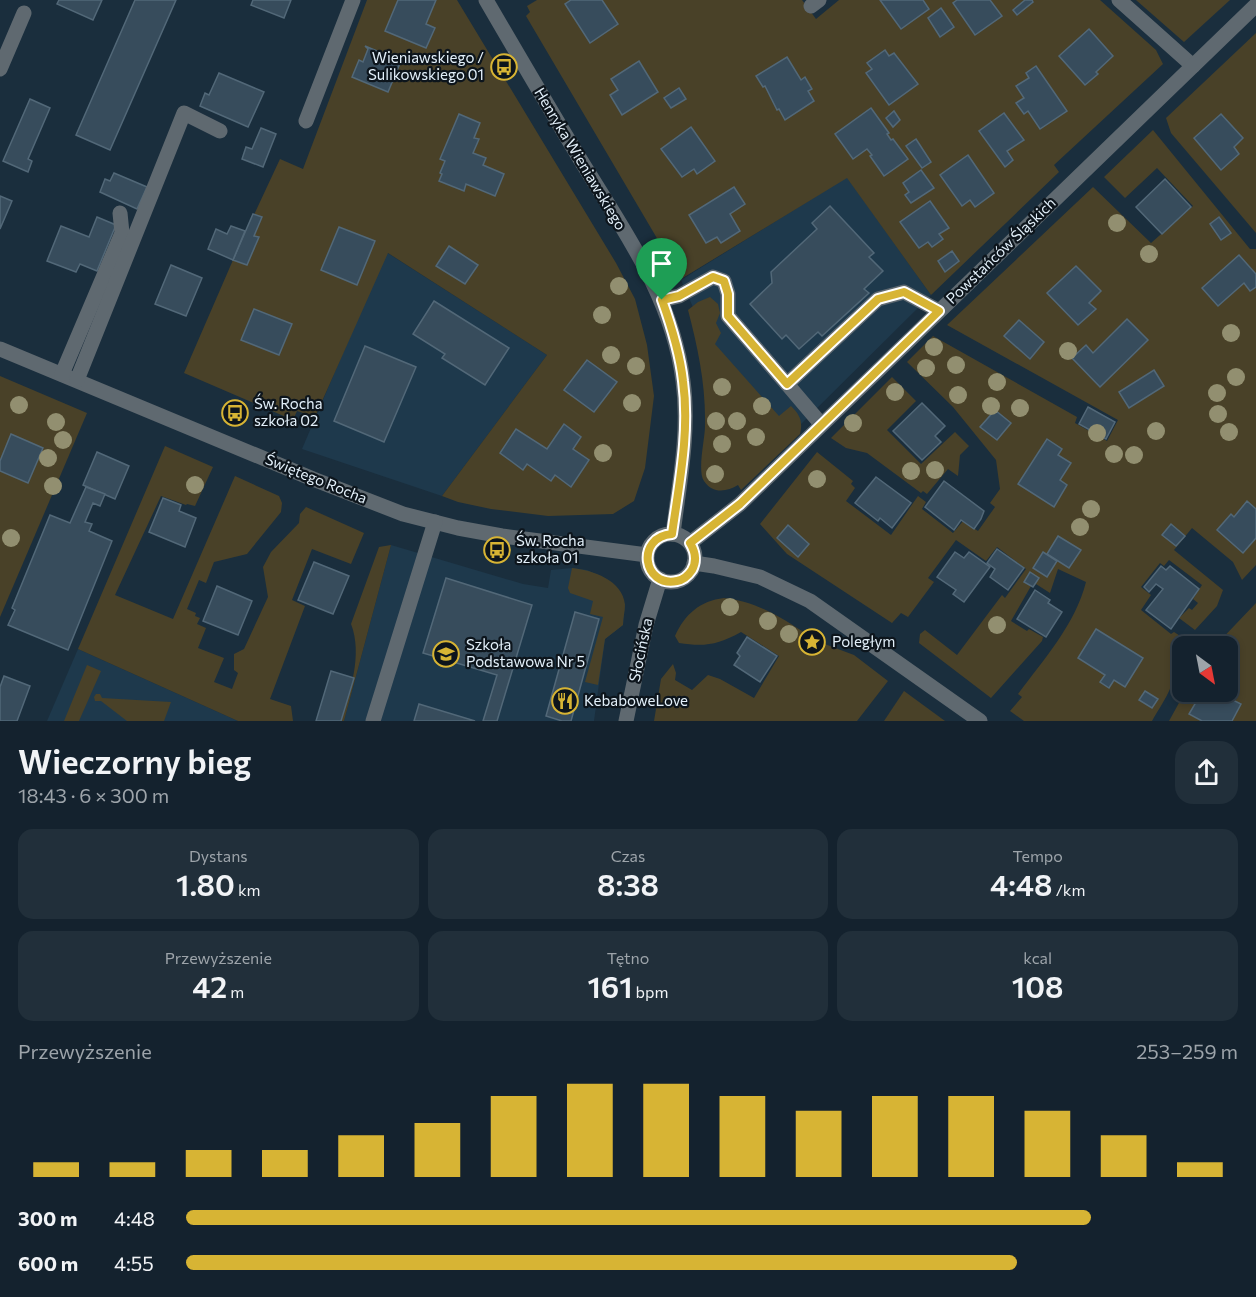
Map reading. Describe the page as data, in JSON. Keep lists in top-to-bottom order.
{
  "streets": {
    "street": [
      "Henryka Wieniawskiego",
      "Powstańców Śląskich",
      "Świętego Rocha",
      "Słocińska"
    ]
  },
  "crossings": [
    ["Henryka Wieniawskiego", "Powstańców Śląskich"],
    ["Henryka Wieniawskiego", "Świętego Rocha"],
    ["Henryka Wieniawskiego", "Słocińska"],
    ["Powstańców Śląskich", "Świętego Rocha"],
    ["Powstańców Śląskich", "Słocińska"],
    ["Świętego Rocha", "Słocińska"]
  ],
  "places": {
    "bus stop": ["Wieniawskiego / Sulikowskiego 01", "Św. Rocha szkoła 02", "Św. Rocha szkoła 01"],
    "place": ["Poległym"],
    "school or university": ["Szkoła Podstawowa Nr 5"],
    "restaurant": ["KebaboweLove"]
  },
  "north": "bottom right",
  "page": {
    "heading": ["Wieczorny bieg", "18:43 · 6 × 300 m"],
    "stats": [
      ["Dystans", "1.80 km"],
      ["Czas", "8:38"],
      ["Tempo", "4:48 /km"],
      ["Przewyższenie", "42 m"],
      ["Tętno", "161 bpm"],
      ["kcal", "108"]
    ],
    "chart": ["Przewyższenie", "253–259 m"],
    "list": [
      {
        "name": "300 m",
        "note": "4:48"
      },
      {
        "name": "600 m",
        "note": "4:55"
      }
    ]
  }
}
